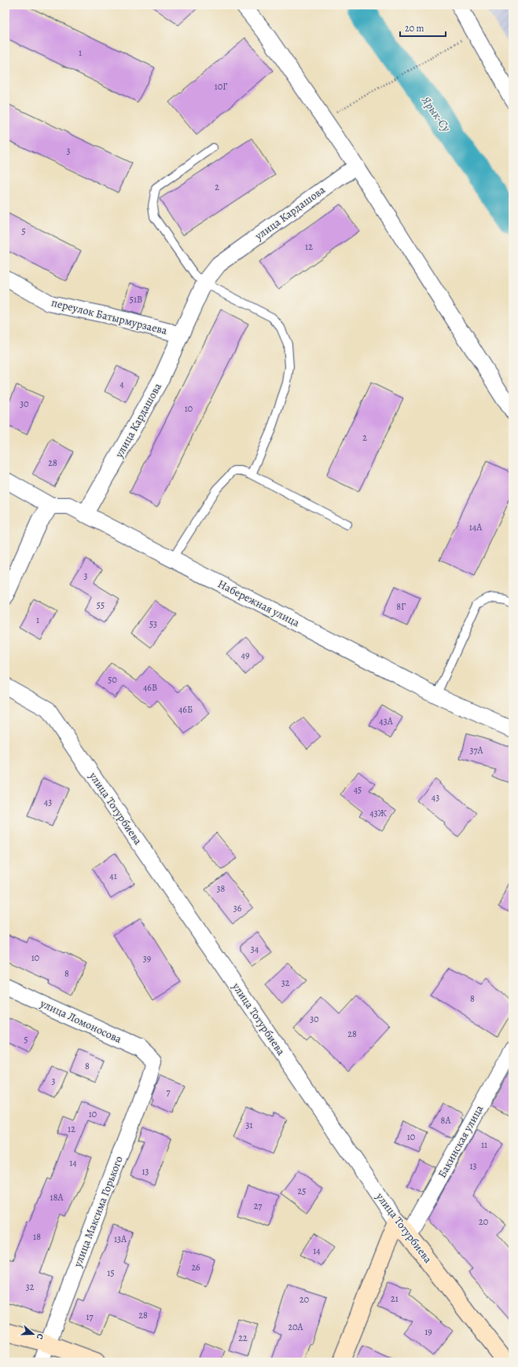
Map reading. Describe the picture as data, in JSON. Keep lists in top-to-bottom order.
{
  "streets": {
    "main road": ["улица Тотурбиева"],
    "street": [
      "улица Кардашова",
      "переулок Батырмурзаева",
      "Набережная улица",
      "улица Ломоносова",
      "Бакинская улица",
      "улица Максима Горького"
    ]
  },
  "crossings": [
    ["улица Кардашова", "переулок Батырмурзаева"],
    ["улица Кардашова", "Набережная улица"],
    ["улица Тотурбиева", "Бакинская улица"],
    ["улица Ломоносова", "улица Максима Горького"]
  ],
  "water": ["Ярык-Су"],
  "house_numbers": [
    "1",
    "10Г",
    "3",
    "2",
    "5",
    "12",
    "51В",
    "4",
    "30",
    "10",
    "2",
    "28",
    "14А",
    "3",
    "55",
    "8Г",
    "1",
    "53",
    "49",
    "50",
    "46В",
    "46Б",
    "43А",
    "37А",
    "45",
    "43",
    "43",
    "43Ж",
    "41",
    "38",
    "36",
    "34",
    "10",
    "39",
    "8",
    "32",
    "8",
    "30",
    "28",
    "5",
    "8",
    "3",
    "7",
    "10",
    "8А",
    "31",
    "12",
    "10",
    "11",
    "14",
    "13",
    "13",
    "25",
    "18А",
    "27",
    "20",
    "18",
    "13А",
    "14",
    "26",
    "15",
    "32",
    "21",
    "20",
    "28",
    "17",
    "20А",
    "19",
    "22"
  ],
  "scale_bar": "20 m",
  "north": "right"
}
